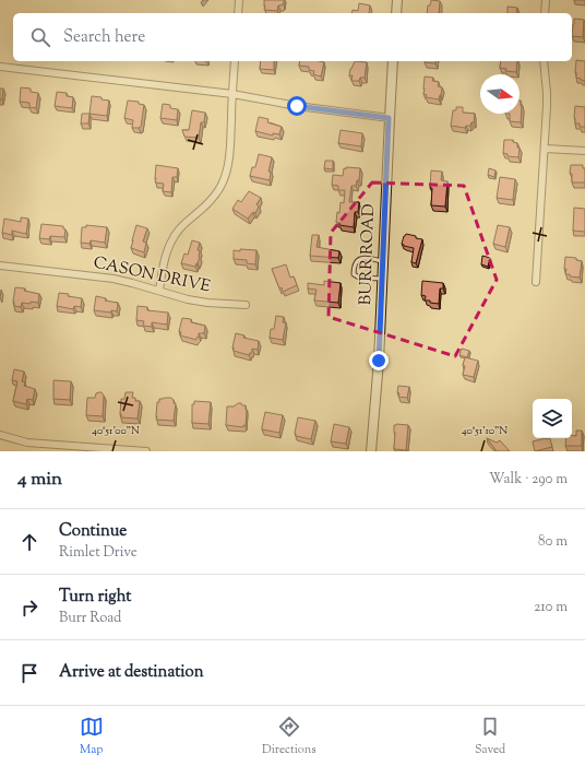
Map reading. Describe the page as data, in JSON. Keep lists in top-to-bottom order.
{
  "streets": {
    "street": ["BURR ROAD", "CASON DRIVE"]
  },
  "north": "right",
  "page": {
    "search": "Search here",
    "heading": ["4 min", "Walk · 290 m"],
    "list": [
      ["Continue", "Rimlet Drive", "80 m"],
      ["Turn right", "Burr Road", "210 m"],
      "Arrive at destination"
    ],
    "nav": ["Map", "Directions", "Saved"]
  },
  "coordinates": ["40°51'00\"N", "40°51'10\"N"]
}
